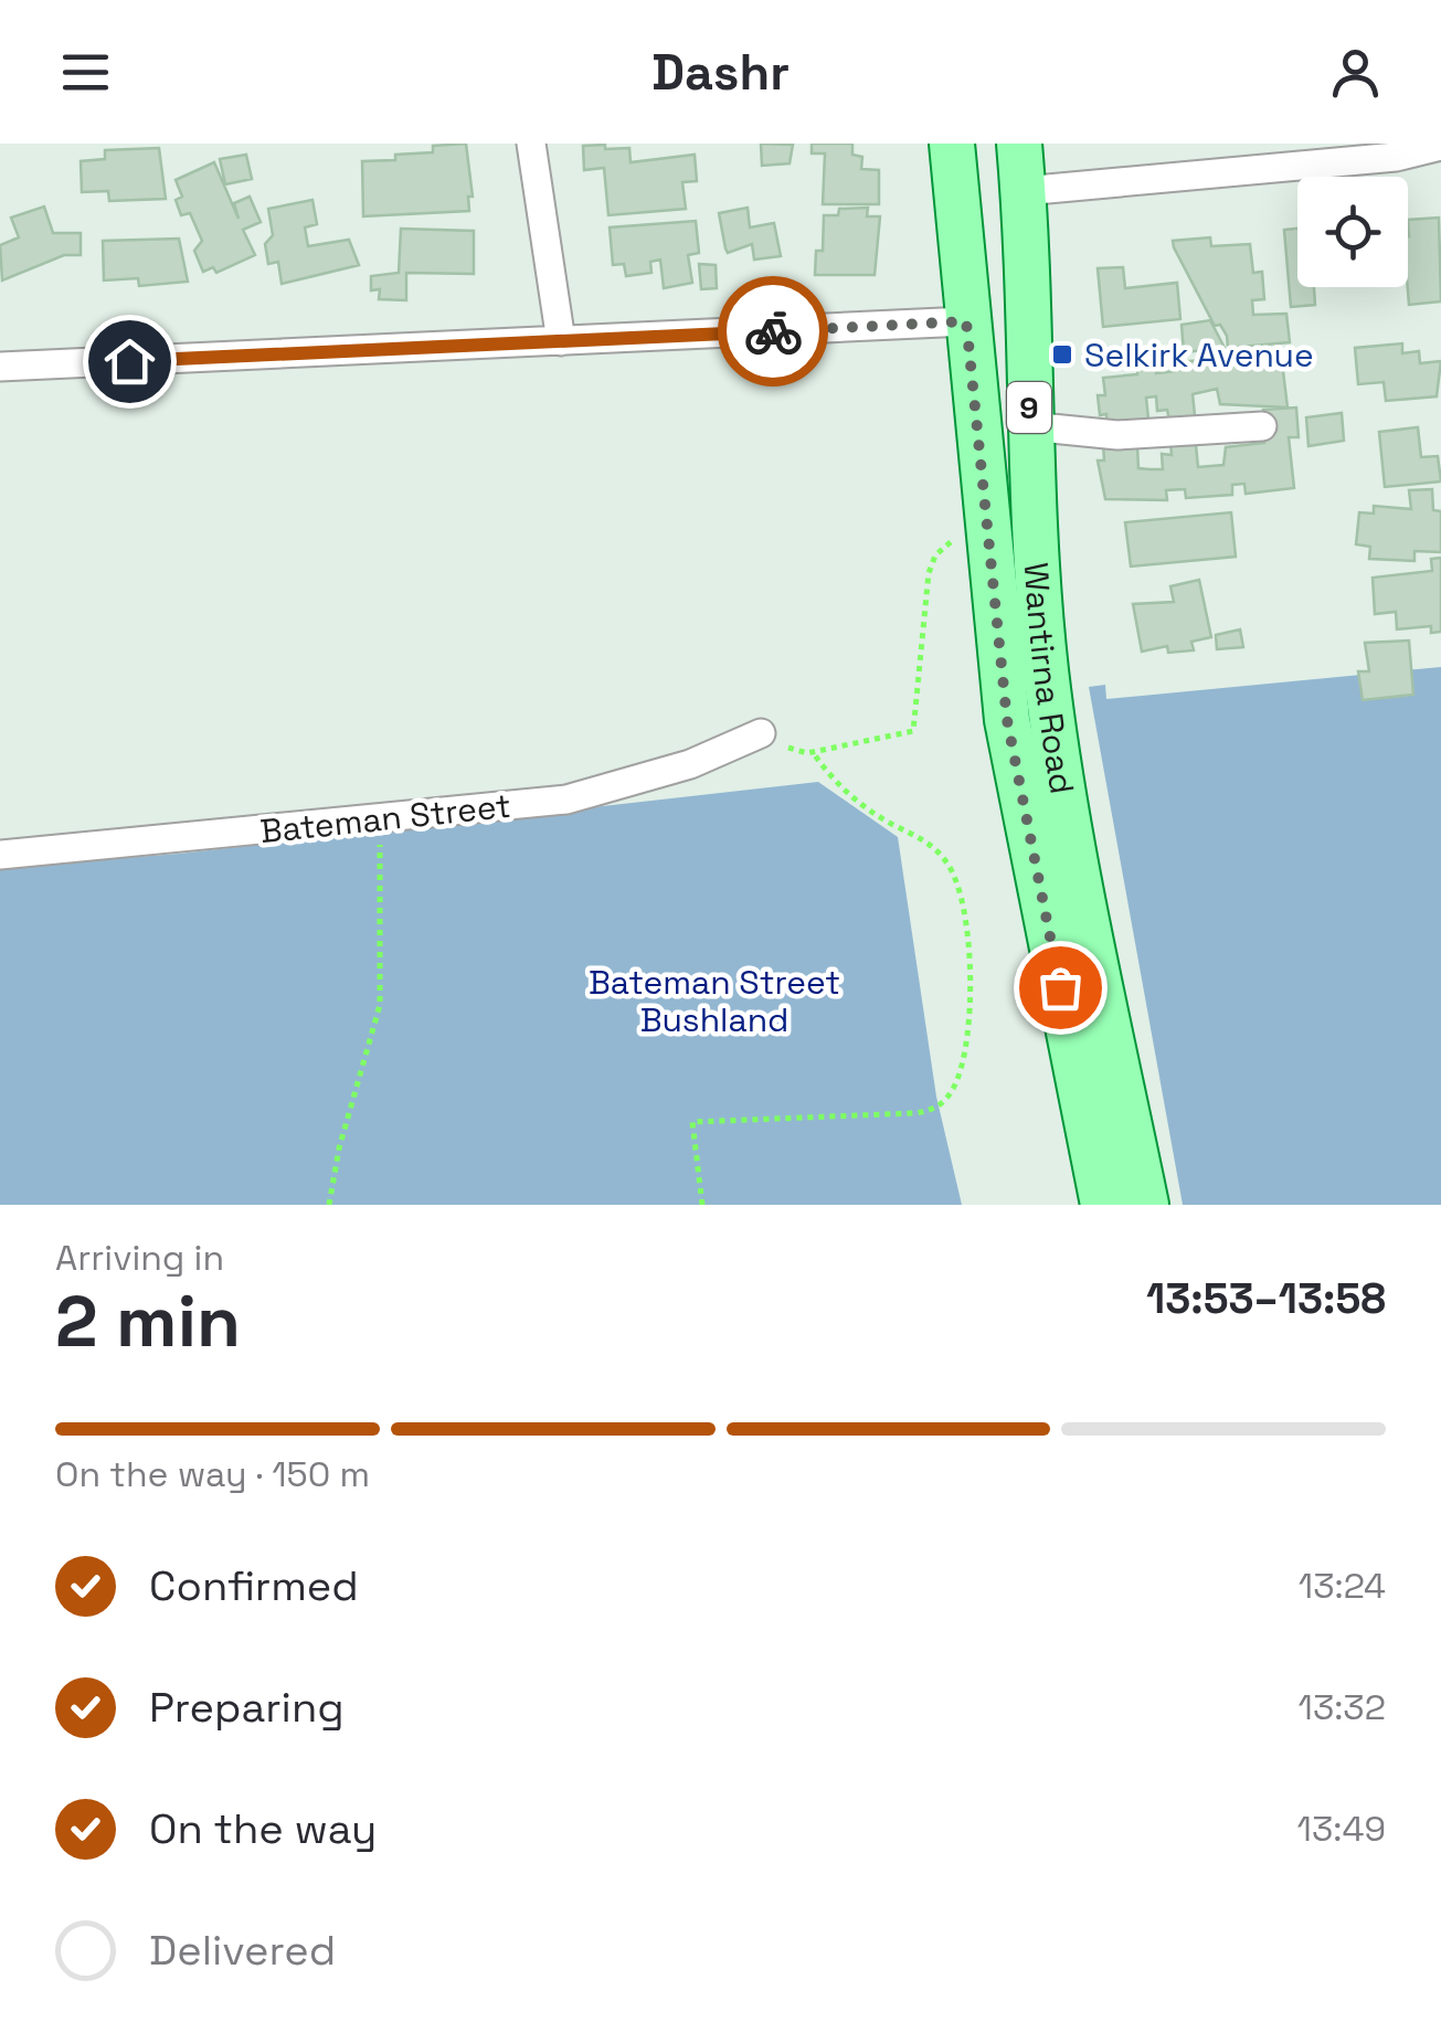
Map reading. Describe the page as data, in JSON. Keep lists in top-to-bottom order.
{
  "streets": {
    "main road": ["9", "Wantirna Road"],
    "street": ["Bateman Street"]
  },
  "parks": ["Bateman Street Bushland"],
  "places": {
    "transit": ["Selkirk Avenue"]
  },
  "page": {
    "header": "Dashr",
    "heading": ["2 min", "Arriving in", "13:53–13:58"],
    "bar": "On the way · 150 m",
    "list": [
      ["Confirmed", "13:24"],
      ["Preparing", "13:32"],
      ["On the way", "13:49"],
      "Delivered"
    ]
  }
}
